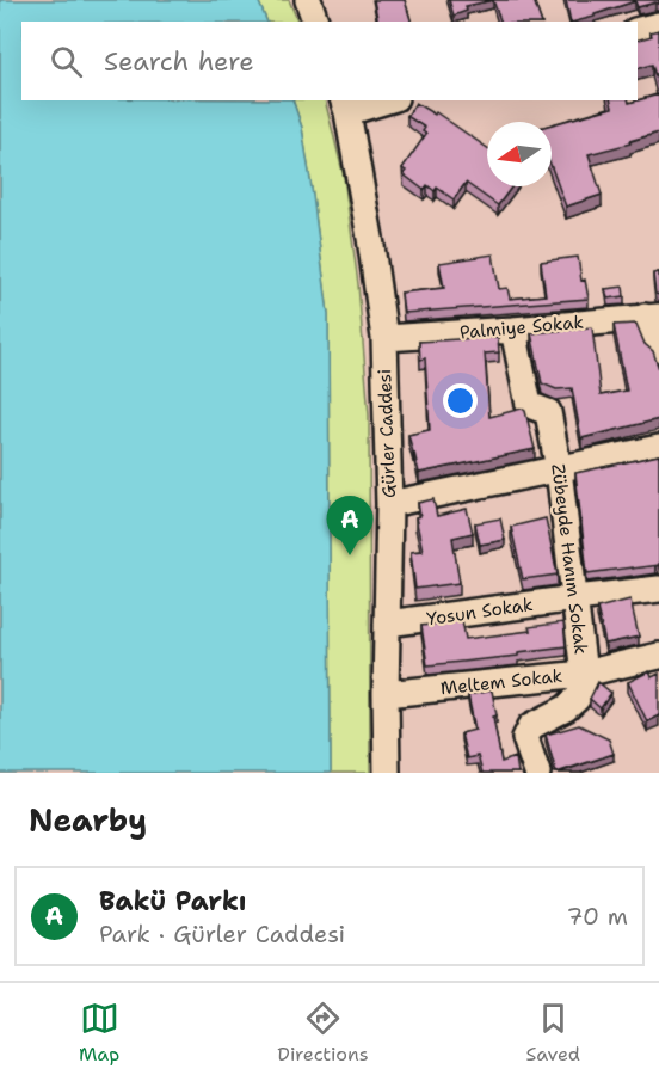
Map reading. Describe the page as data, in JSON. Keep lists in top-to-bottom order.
{
  "streets": {
    "street": [
      "Palmiye Sokak",
      "Gürler Caddesi",
      "Zübeyde Hanım Sokak",
      "Yosun Sokak",
      "Meltem Sokak"
    ]
  },
  "crossings": [
    ["Palmiye Sokak", "Gürler Caddesi"],
    ["Palmiye Sokak", "Zübeyde Hanım Sokak"],
    ["Gürler Caddesi", "Yosun Sokak"],
    ["Gürler Caddesi", "Meltem Sokak"],
    ["Zübeyde Hanım Sokak", "Yosun Sokak"],
    ["Zübeyde Hanım Sokak", "Meltem Sokak"]
  ],
  "north": "left",
  "page": {
    "search": "Search here",
    "pins": "A",
    "heading": "Nearby",
    "list": [
      {
        "mark": "A",
        "name": "Bakü Parkı",
        "note": "Park · Gürler Caddesi",
        "value": "70 m"
      }
    ],
    "nav": ["Map", "Directions", "Saved"]
  }
}
